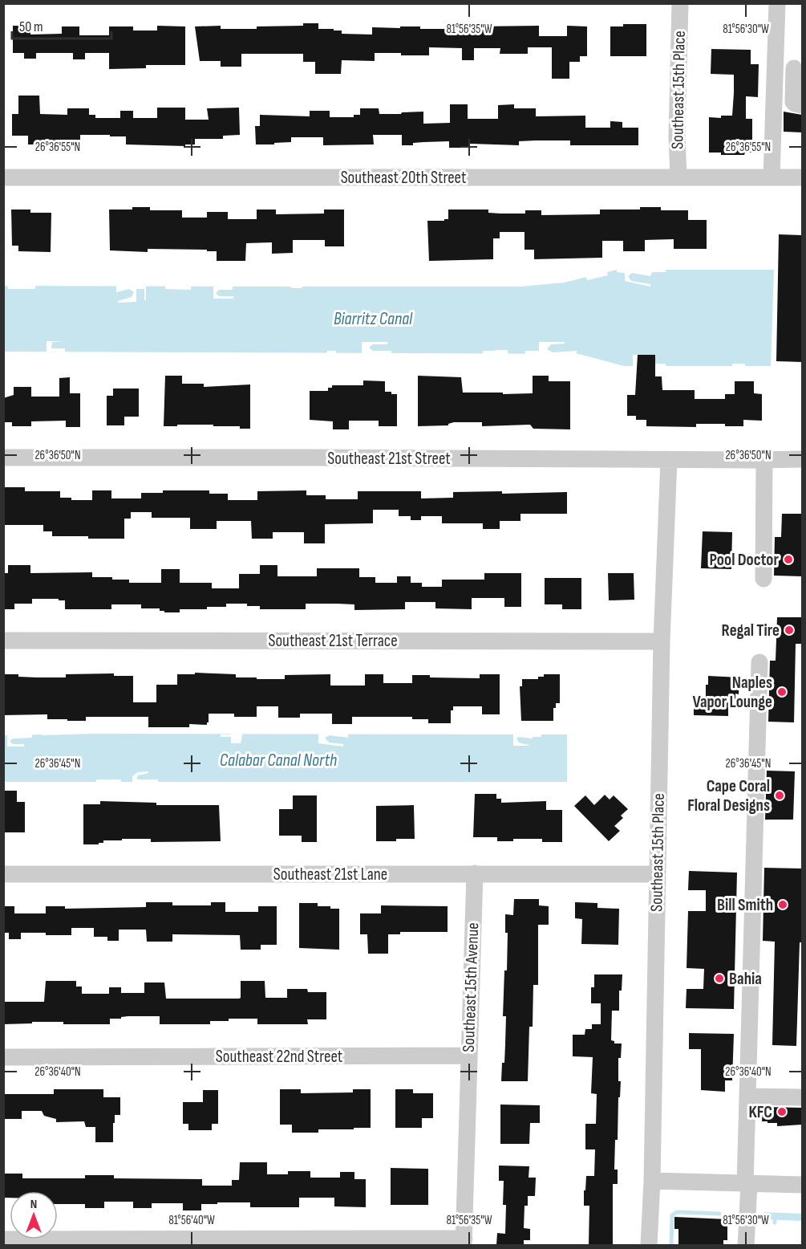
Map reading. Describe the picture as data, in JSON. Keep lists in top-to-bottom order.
{
  "streets": {
    "street": [
      "Southeast 15th Place",
      "Southeast 20th Street",
      "Southeast 21st Street",
      "Southeast 21st Terrace",
      "Southeast 21st Lane",
      "Southeast 15th Avenue",
      "Southeast 22nd Street"
    ]
  },
  "crossings": [
    ["Southeast 15th Place", "Southeast 20th Street"],
    ["Southeast 15th Place", "Southeast 21st Street"],
    ["Southeast 15th Place", "Southeast 21st Terrace"],
    ["Southeast 15th Place", "Southeast 21st Lane"],
    ["Southeast 21st Lane", "Southeast 15th Avenue"],
    ["Southeast 15th Avenue", "Southeast 22nd Street"]
  ],
  "water": ["Biarritz Canal", "Calabar Canal North"],
  "places": [
    "Pool Doctor",
    "Regal Tire",
    "Naples Vapor Lounge",
    "Cape Coral Floral Designs",
    "Bill Smith",
    "Bahia",
    "KFC"
  ],
  "scale_bar": "50 m",
  "north": "top",
  "coordinates": [
    "81°56'35\"W",
    "81°56'30\"W",
    "26°36'55\"N",
    "26°36'50\"N",
    "26°36'45\"N",
    "26°36'40\"N",
    "81°56'40\"W"
  ]
}
